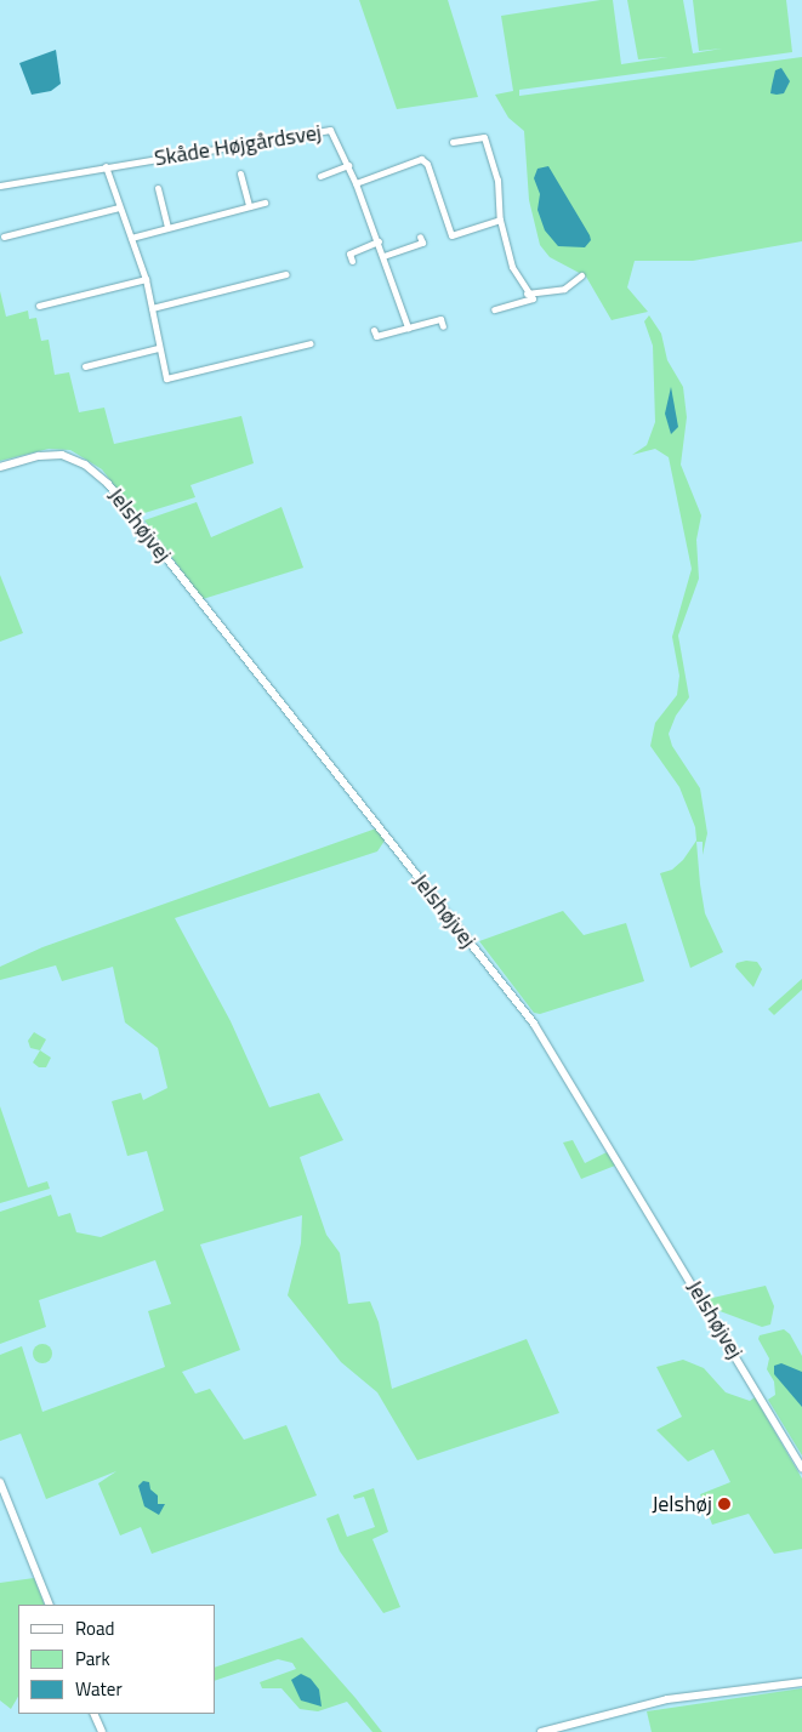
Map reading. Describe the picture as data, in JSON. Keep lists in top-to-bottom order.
{
  "streets": {
    "street": ["Skåde Højgårdsvej", "Jelshøjvej"]
  },
  "places": ["Jelshøj"],
  "legend": ["Road", "Park", "Water"]
}
